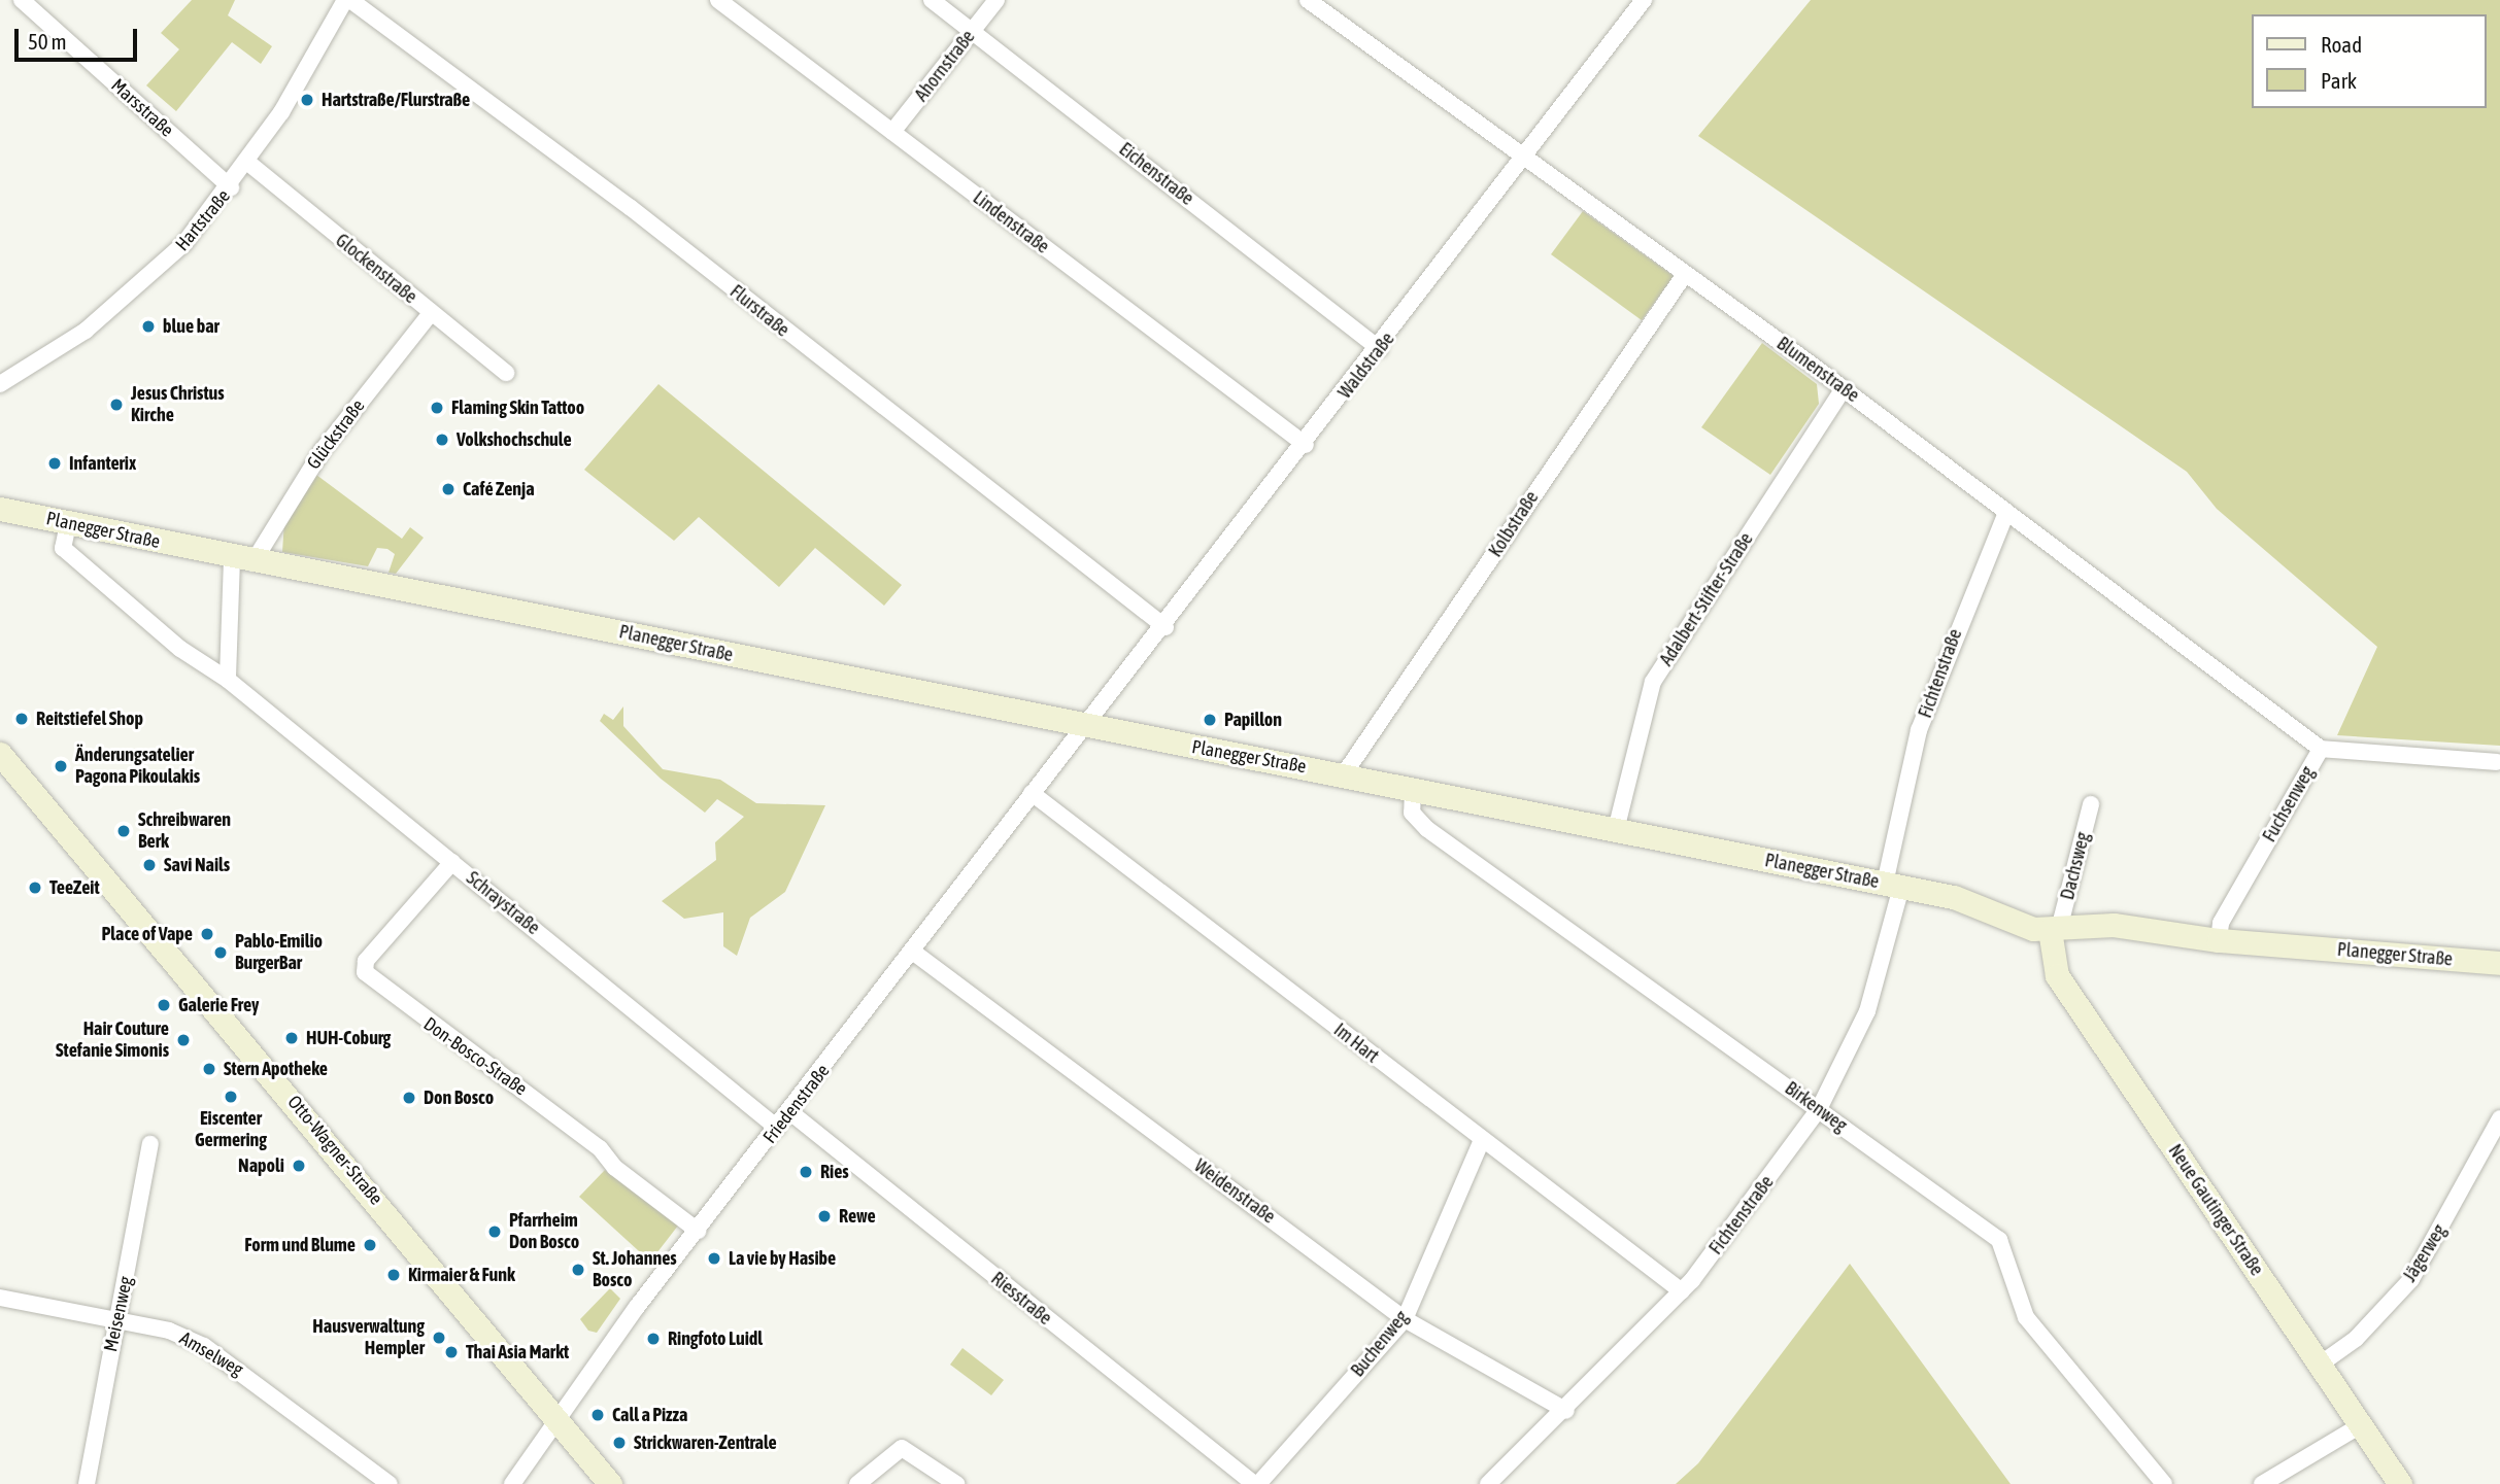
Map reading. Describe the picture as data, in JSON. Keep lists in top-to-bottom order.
{
  "streets": {
    "street": [
      "Ahornstraße",
      "Marsstraße",
      "Eichenstraße",
      "Hartstraße",
      "Lindenstraße",
      "Glockenstraße",
      "Flurstraße",
      "Waldstraße",
      "Blumenstraße",
      "Glückstraße",
      "Kolbstraße",
      "Planegger Straße",
      "Adalbert-Stifter-Straße",
      "Fichtenstraße",
      "Fuchsenweg",
      "Dachsweg",
      "Schraystraße",
      "Im Hart",
      "Don-Bosco-Straße",
      "Friedenstraße",
      "Birkenweg",
      "Otto-Wagner-Straße",
      "Weidenstraße",
      "Neue Gautinger Straße",
      "Jägerweg",
      "Riesstraße",
      "Meisenweg",
      "Buchenweg",
      "Amselweg"
    ]
  },
  "crossings": [
    ["Ahornstraße", "Eichenstraße"],
    ["Ahornstraße", "Lindenstraße"],
    ["Marsstraße", "Hartstraße"],
    ["Eichenstraße", "Waldstraße"],
    ["Hartstraße", "Glockenstraße"],
    ["Hartstraße", "Flurstraße"],
    ["Lindenstraße", "Waldstraße"],
    ["Glockenstraße", "Glückstraße"],
    ["Flurstraße", "Waldstraße"],
    ["Waldstraße", "Blumenstraße"],
    ["Waldstraße", "Planegger Straße"],
    ["Waldstraße", "Friedenstraße"],
    ["Blumenstraße", "Kolbstraße"],
    ["Blumenstraße", "Adalbert-Stifter-Straße"],
    ["Blumenstraße", "Fichtenstraße"],
    ["Blumenstraße", "Fuchsenweg"],
    ["Glückstraße", "Planegger Straße"],
    ["Kolbstraße", "Planegger Straße"],
    ["Planegger Straße", "Adalbert-Stifter-Straße"],
    ["Planegger Straße", "Fichtenstraße"],
    ["Planegger Straße", "Fuchsenweg"],
    ["Planegger Straße", "Dachsweg"],
    ["Planegger Straße", "Schraystraße"],
    ["Planegger Straße", "Friedenstraße"],
    ["Planegger Straße", "Birkenweg"],
    ["Planegger Straße", "Neue Gautinger Straße"],
    ["Fichtenstraße", "Im Hart"],
    ["Fichtenstraße", "Birkenweg"],
    ["Fichtenstraße", "Weidenstraße"],
    ["Dachsweg", "Neue Gautinger Straße"],
    ["Schraystraße", "Don-Bosco-Straße"],
    ["Schraystraße", "Friedenstraße"],
    ["Im Hart", "Friedenstraße"],
    ["Im Hart", "Buchenweg"],
    ["Don-Bosco-Straße", "Friedenstraße"],
    ["Friedenstraße", "Otto-Wagner-Straße"],
    ["Friedenstraße", "Weidenstraße"],
    ["Friedenstraße", "Riesstraße"],
    ["Weidenstraße", "Buchenweg"],
    ["Neue Gautinger Straße", "Jägerweg"],
    ["Riesstraße", "Buchenweg"],
    ["Meisenweg", "Amselweg"]
  ],
  "places": [
    "Hartstraße/Flurstraße",
    "blue bar",
    "Jesus Christus Kirche",
    "Flaming Skin Tattoo",
    "Volkshochschule",
    "Infanterix",
    "Café Zenja",
    "Reitstiefel Shop",
    "Papillon",
    "Änderungsatelier Pagona Pikoulakis",
    "Schreibwaren Berk",
    "Savi Nails",
    "TeeZeit",
    "Place of Vape",
    "Pablo-Emilio BurgerBar",
    "Galerie Frey",
    "HUH-Coburg",
    "Hair Couture Stefanie Simonis",
    "Stern Apotheke",
    "Eiscenter Germering",
    "Don Bosco",
    "Napoli",
    "Ries",
    "Rewe",
    "Pfarrheim Don Bosco",
    "Form und Blume",
    "La vie by Hasibe",
    "St. Johannes Bosco",
    "Kirmaier & Funk",
    "Hausverwaltung Hempler",
    "Ringfoto Luidl",
    "Thai Asia Markt",
    "Call a Pizza",
    "Strickwaren-Zentrale"
  ],
  "legend": ["Road", "Park"],
  "scale_bar": "50 m"
}
